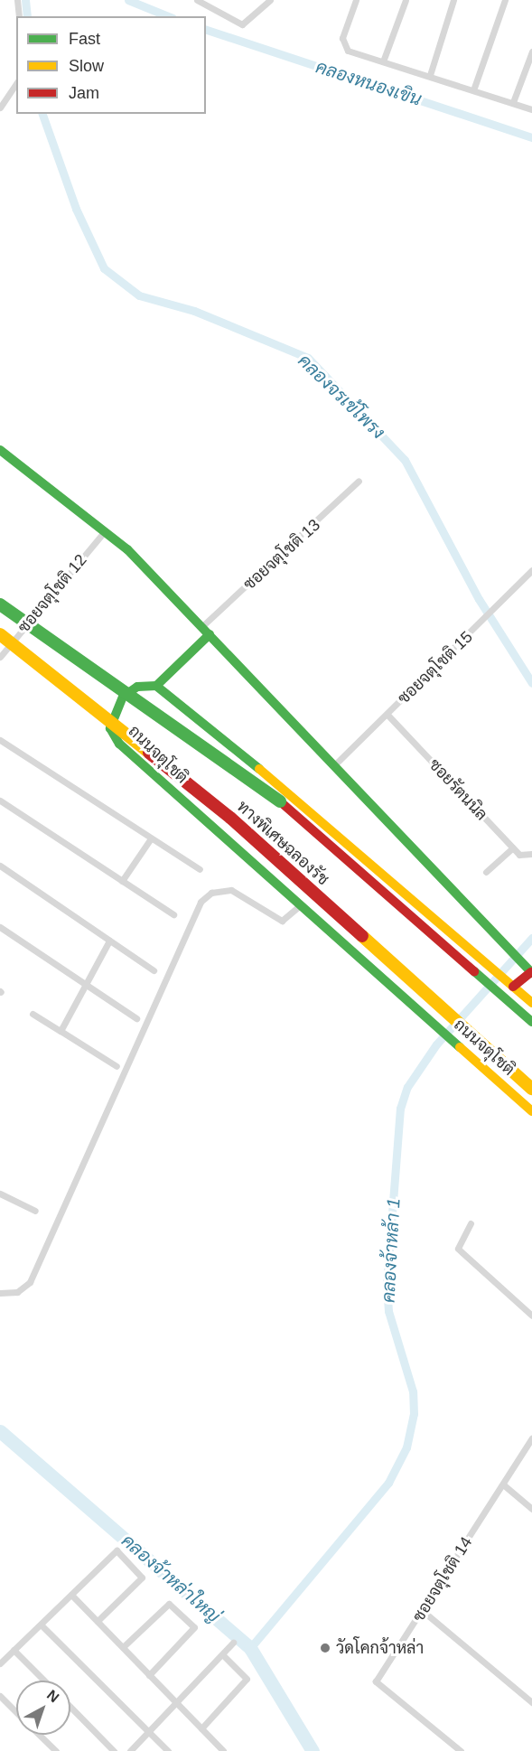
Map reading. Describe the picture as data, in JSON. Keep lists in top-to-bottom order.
{
  "streets": {
    "main road": ["ถนนจตุโชติ", "ทางพิเศษฉลองรัช"],
    "street": [
      "ซอยจตุโชติ 13",
      "ซอยจตุโชติ 12",
      "ซอยจตุโชติ 15",
      "ซอยรัตนนิล",
      "ซอยจตุโชติ 14"
    ]
  },
  "crossings": [
    ["ซอยจตุโชติ 15", "ซอยรัตนนิล"]
  ],
  "water": [
    "คลองหนองเขิน",
    "คลองจรเข้โพรง",
    "คลองจ้าหล้า 1",
    "คลองจ้าหล่าใหญ่"
  ],
  "places": ["วัดโคกจ้าหล่า"],
  "legend": ["Fast", "Slow", "Jam"],
  "north": "top right"
}
